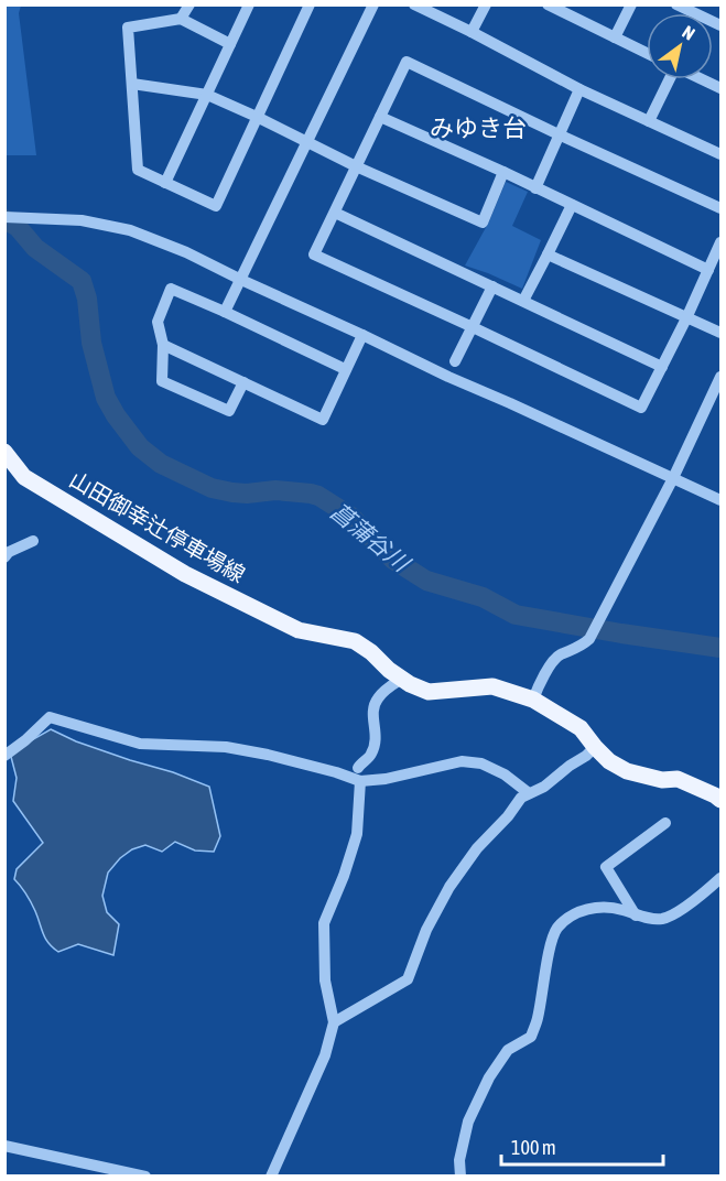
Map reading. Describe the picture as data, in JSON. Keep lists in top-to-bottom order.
{
  "streets": {
    "main road": ["山田御幸辻停車場線"]
  },
  "districts": ["みゆき台"],
  "water": ["菖蒲谷川"],
  "scale_bar": "100 m",
  "north": "top right"
}
